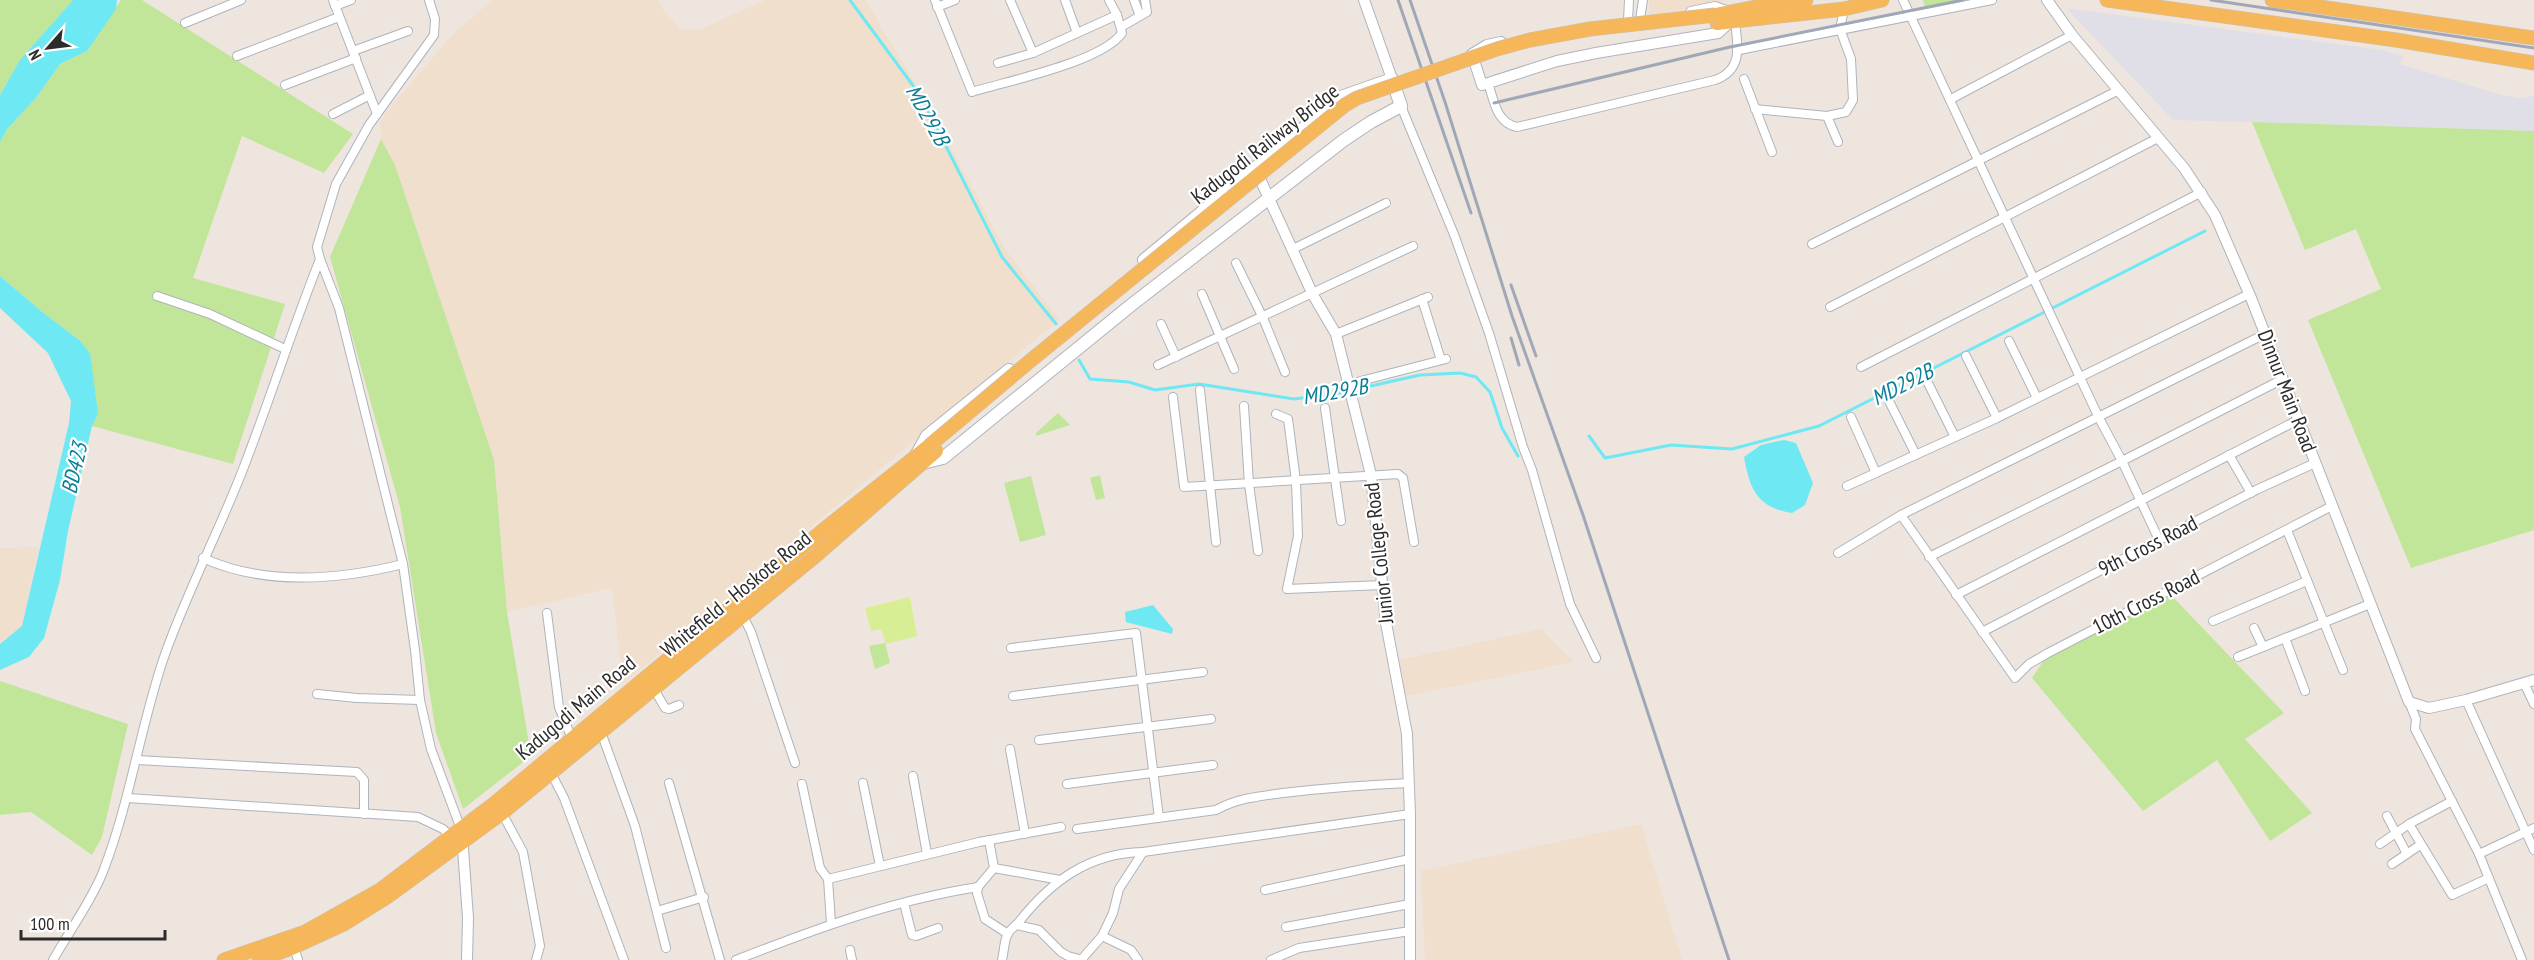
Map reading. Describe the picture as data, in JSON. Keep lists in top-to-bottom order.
{
  "streets": {
    "main road": ["Kadugodi Railway Bridge", "Whitefield - Hoskote Road", "Kadugodi Main Road"],
    "street": [
      "Dinnur Main Road",
      "9th Cross Road",
      "Junior College Road",
      "10th Cross Road"
    ]
  },
  "crossings": [
    ["Kadugodi Railway Bridge", "Kadugodi Main Road"],
    ["Dinnur Main Road", "9th Cross Road"],
    ["Dinnur Main Road", "10th Cross Road"],
    ["9th Cross Road", "10th Cross Road"],
    ["Whitefield - Hoskote Road", "Kadugodi Main Road"]
  ],
  "water": ["MD292B", "BD423"],
  "scale_bar": "100 m",
  "north": "bottom left"
}
